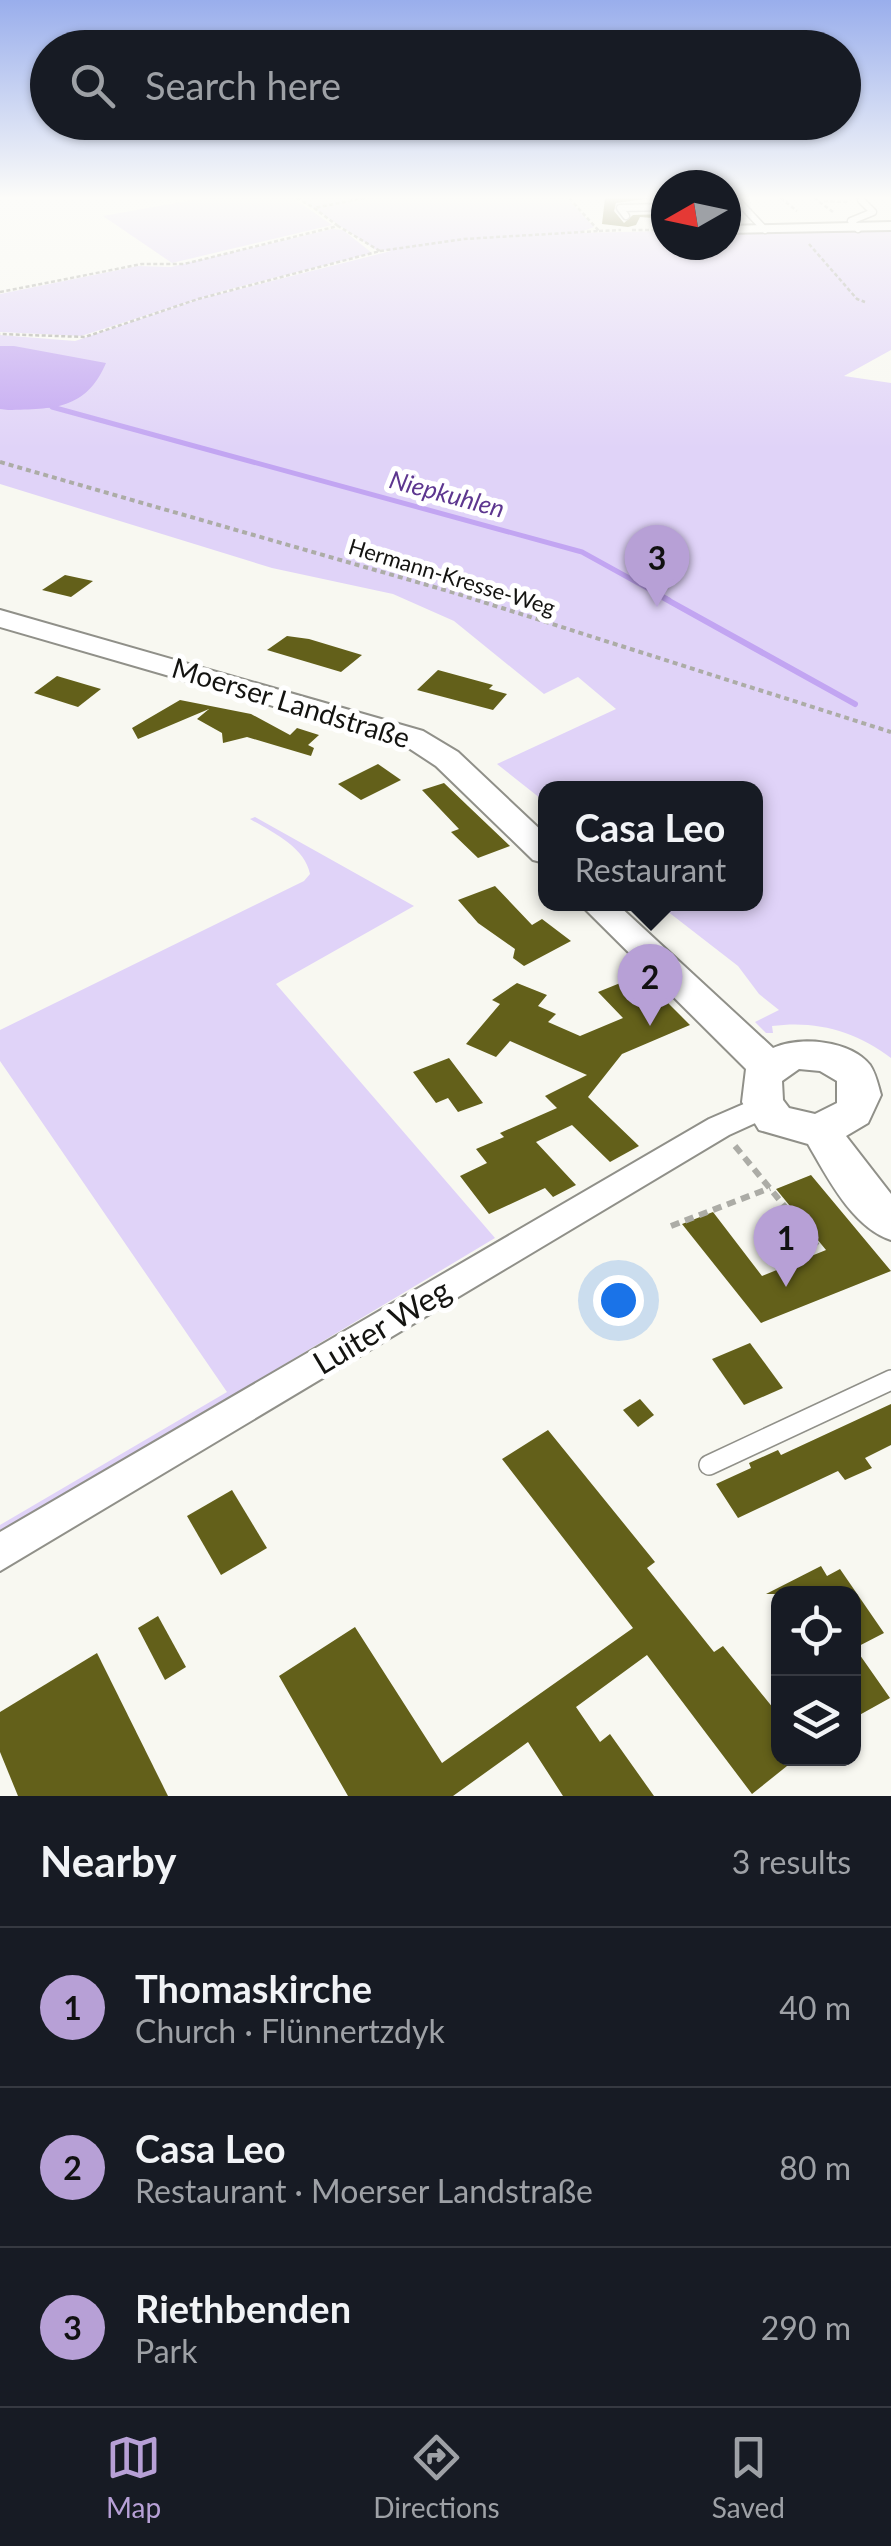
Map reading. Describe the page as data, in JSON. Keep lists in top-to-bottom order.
{
  "streets": {
    "main road": ["Moerser Landstraße"],
    "street": ["Luiter Weg"],
    "path": ["Hermann-Kresse-Weg"]
  },
  "water": ["Niepkuhlen"],
  "north": "left",
  "page": {
    "search": "Search here",
    "pins": ["3", "2", "1"],
    "popup": ["Casa Leo", "Restaurant"],
    "heading": ["Nearby", "3 results"],
    "list": [
      {
        "mark": "1",
        "name": "Thomaskirche",
        "note": "Church · Flünnertzdyk",
        "value": "40 m"
      },
      {
        "mark": "2",
        "name": "Casa Leo",
        "note": "Restaurant · Moerser Landstraße",
        "value": "80 m"
      },
      {
        "mark": "3",
        "name": "Riethbenden",
        "note": "Park",
        "value": "290 m"
      }
    ],
    "nav": ["Map", "Directions", "Saved"]
  }
}
